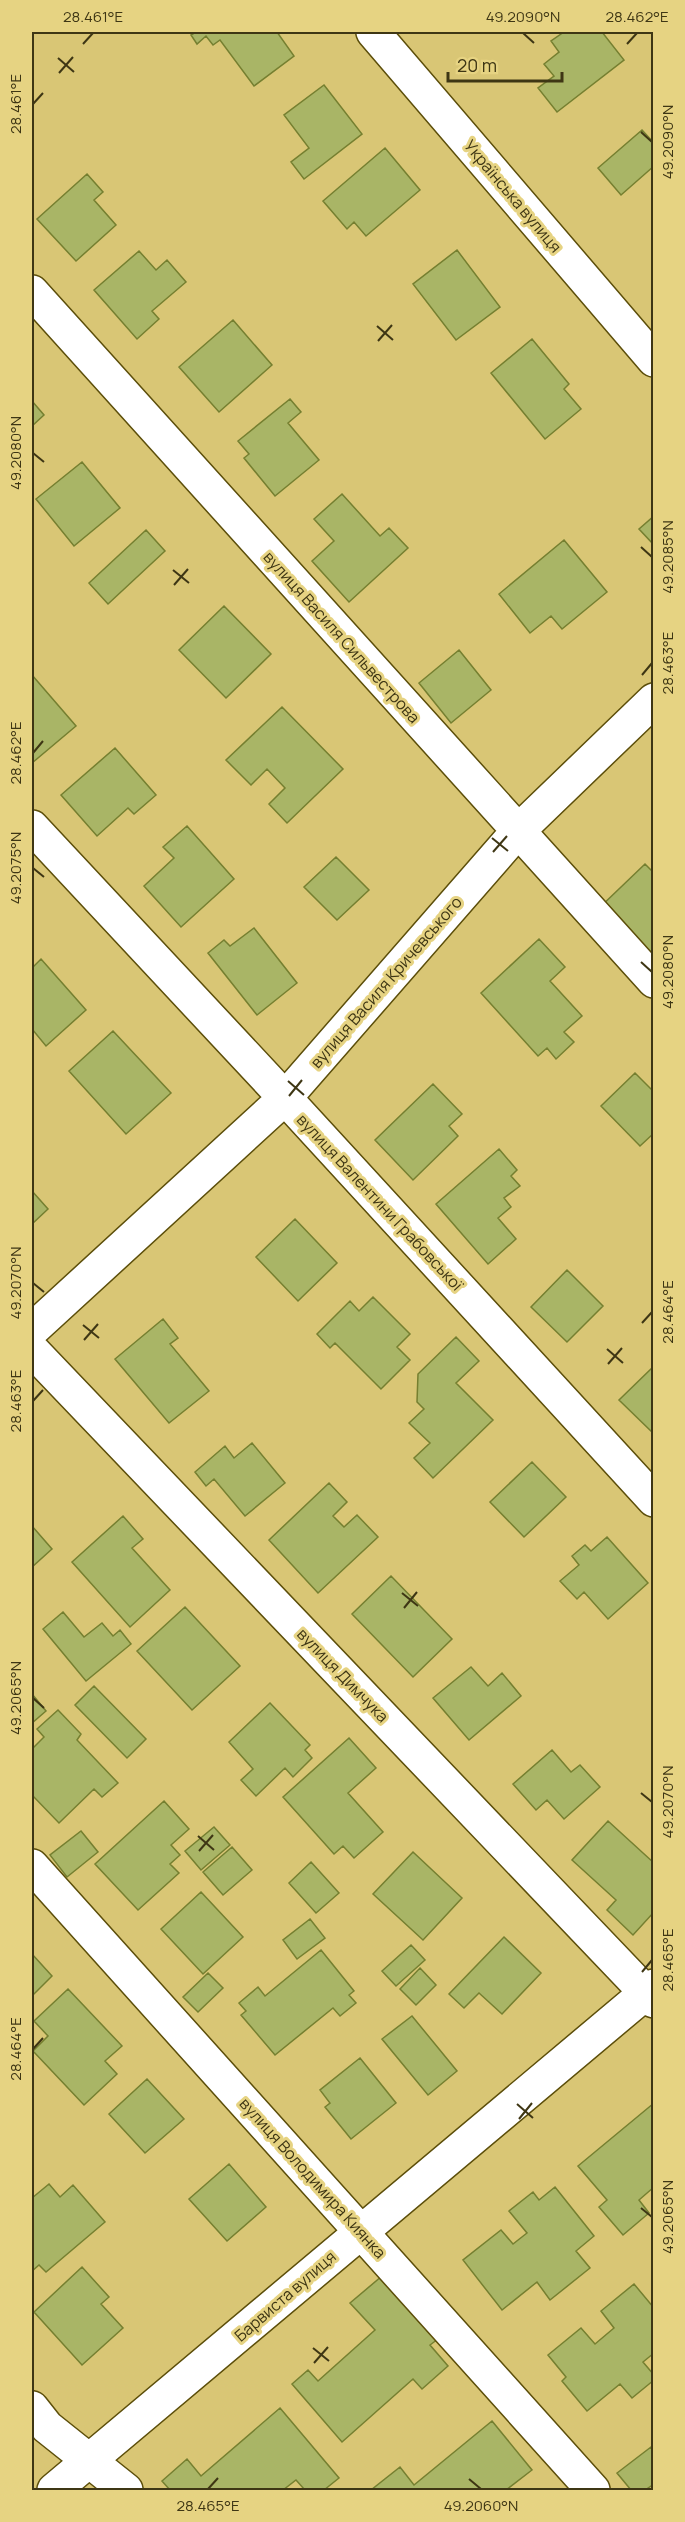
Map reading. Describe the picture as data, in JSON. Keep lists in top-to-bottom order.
{
  "streets": {
    "street": [
      "Українська вулиця",
      "вулиця Василя Сильвестрова",
      "вулиця Василя Кричевського",
      "вулиця Валентини Грабовської",
      "вулиця Димчука",
      "вулиця Володимира Киянка",
      "Барвиста вулиця"
    ]
  },
  "crossings": [
    ["вулиця Василя Сильвестрова", "вулиця Василя Кричевського"],
    ["вулиця Василя Кричевського", "вулиця Валентини Грабовської"],
    ["вулиця Димчука", "Барвиста вулиця"],
    ["вулиця Володимира Киянка", "Барвиста вулиця"]
  ],
  "scale_bar": "20 m",
  "coordinates": [
    "28.461°E",
    "49.2090°N",
    "28.462°E",
    "49.2080°N",
    "49.2085°N",
    "28.463°E",
    "49.2075°N",
    "49.2070°N",
    "28.464°E",
    "49.2065°N",
    "28.465°E",
    "49.2060°N"
  ]
}
